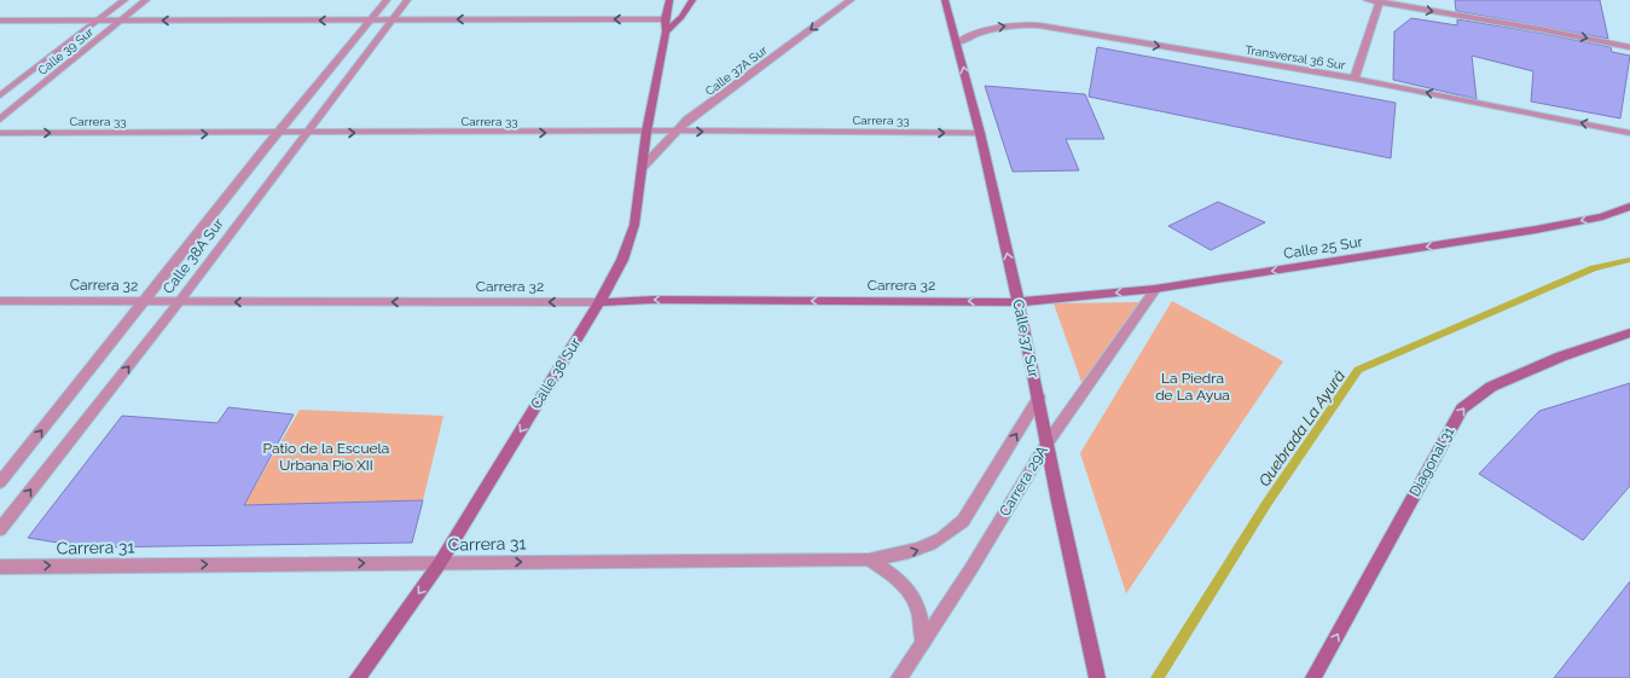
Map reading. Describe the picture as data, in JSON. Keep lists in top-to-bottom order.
{
  "streets": {
    "main road": [
      "Calle 25 Sur",
      "Carrera 32",
      "Calle 37 Sur",
      "Calle 38 Sur",
      "Diagonal 31"
    ],
    "street": [
      "Calle 39 Sur",
      "Transversal 36 Sur",
      "Calle 37A Sur",
      "Carrera 33",
      "Calle 38A Sur",
      "Carrera 29A",
      "Carrera 31"
    ]
  },
  "crossings": [
    ["Transversal 36 Sur", "Calle 37 Sur"],
    ["Calle 37A Sur", "Carrera 33"],
    ["Calle 37A Sur", "Calle 38 Sur"],
    ["Carrera 33", "Calle 38A Sur"],
    ["Carrera 33", "Calle 37 Sur"],
    ["Carrera 33", "Calle 38 Sur"],
    ["Calle 25 Sur", "Carrera 32"],
    ["Calle 25 Sur", "Calle 37 Sur"],
    ["Calle 25 Sur", "Carrera 29A"],
    ["Calle 38A Sur", "Carrera 32"],
    ["Carrera 32", "Calle 37 Sur"],
    ["Carrera 32", "Calle 38 Sur"],
    ["Calle 37 Sur", "Carrera 29A"],
    ["Calle 37 Sur", "Carrera 31"],
    ["Calle 38 Sur", "Carrera 31"]
  ],
  "one_way": [
    "Calle 37A Sur",
    "Carrera 33",
    "Calle 25 Sur",
    "Calle 38A Sur",
    "Carrera 32",
    "Calle 37 Sur",
    "Calle 38 Sur",
    "Diagonal 31",
    "Carrera 31"
  ],
  "water": ["Quebrada La Ayurá"],
  "parks": ["La Piedra de La Ayua", "Patio de la Escuela Urbana Pio XII"]
}
